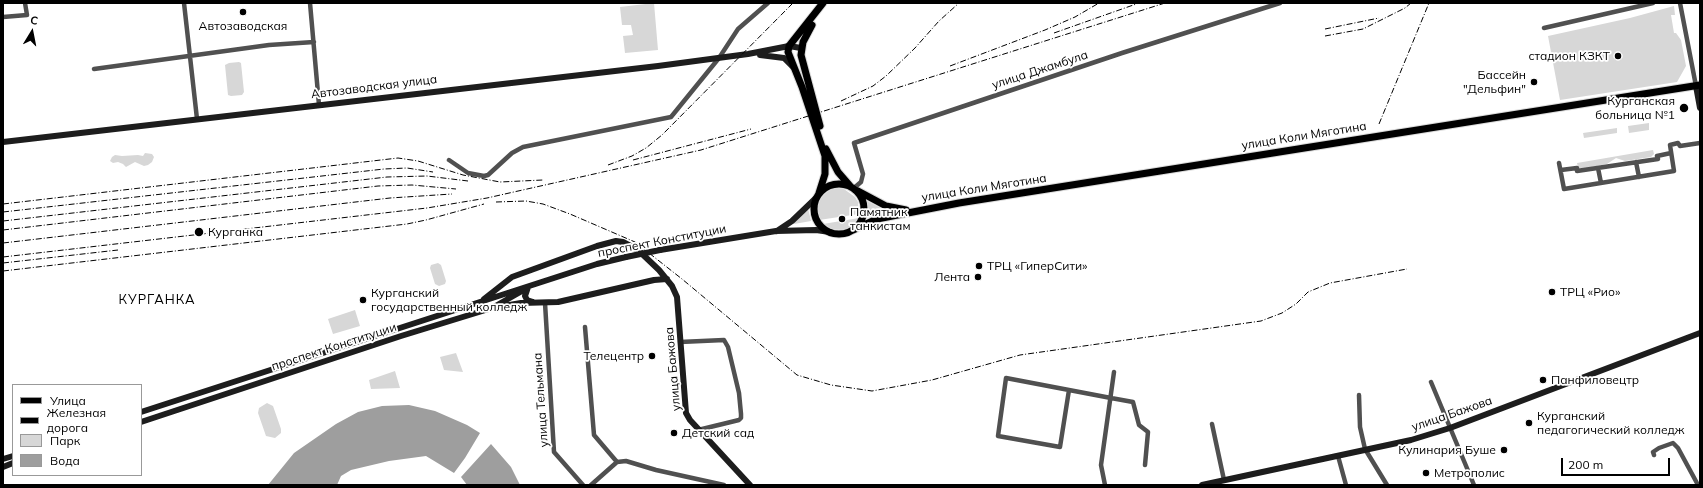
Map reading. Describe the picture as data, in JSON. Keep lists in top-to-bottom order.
{
  "streets": {
    "main road": [
      "Автозаводская улица",
      "улица Коли Мяготина",
      "проспект Конституции",
      "улица Бажова"
    ],
    "street": ["улица Джамбула", "улица Тельмана"]
  },
  "crossings": [
    ["улица Джамбула", "улица Коли Мяготина"],
    ["улица Джамбула", "проспект Конституции"],
    ["улица Коли Мяготина", "проспект Конституции"],
    ["проспект Конституции", "улица Бажова"]
  ],
  "districts": ["КУРГАНКА"],
  "places": [
    "Автозаводская",
    "стадион КЗКТ",
    "Бассейн \"Дельфин\"",
    "Курганская больница №1",
    "Памятник танкистам",
    "Курганка",
    "ТРЦ «ГиперСити»",
    "Лента",
    "ТРЦ «Рио»",
    "Курганский государственный колледж",
    "Телецентр",
    "Панфиловецтр",
    "Курганский педагогический колледж",
    "Детский сад",
    "Кулинария Буше",
    "Метрополис"
  ],
  "legend": [
    "Улица",
    "Железная дорога",
    "Парк",
    "Вода"
  ],
  "scale_bar": "200 m",
  "north": "top"
}
